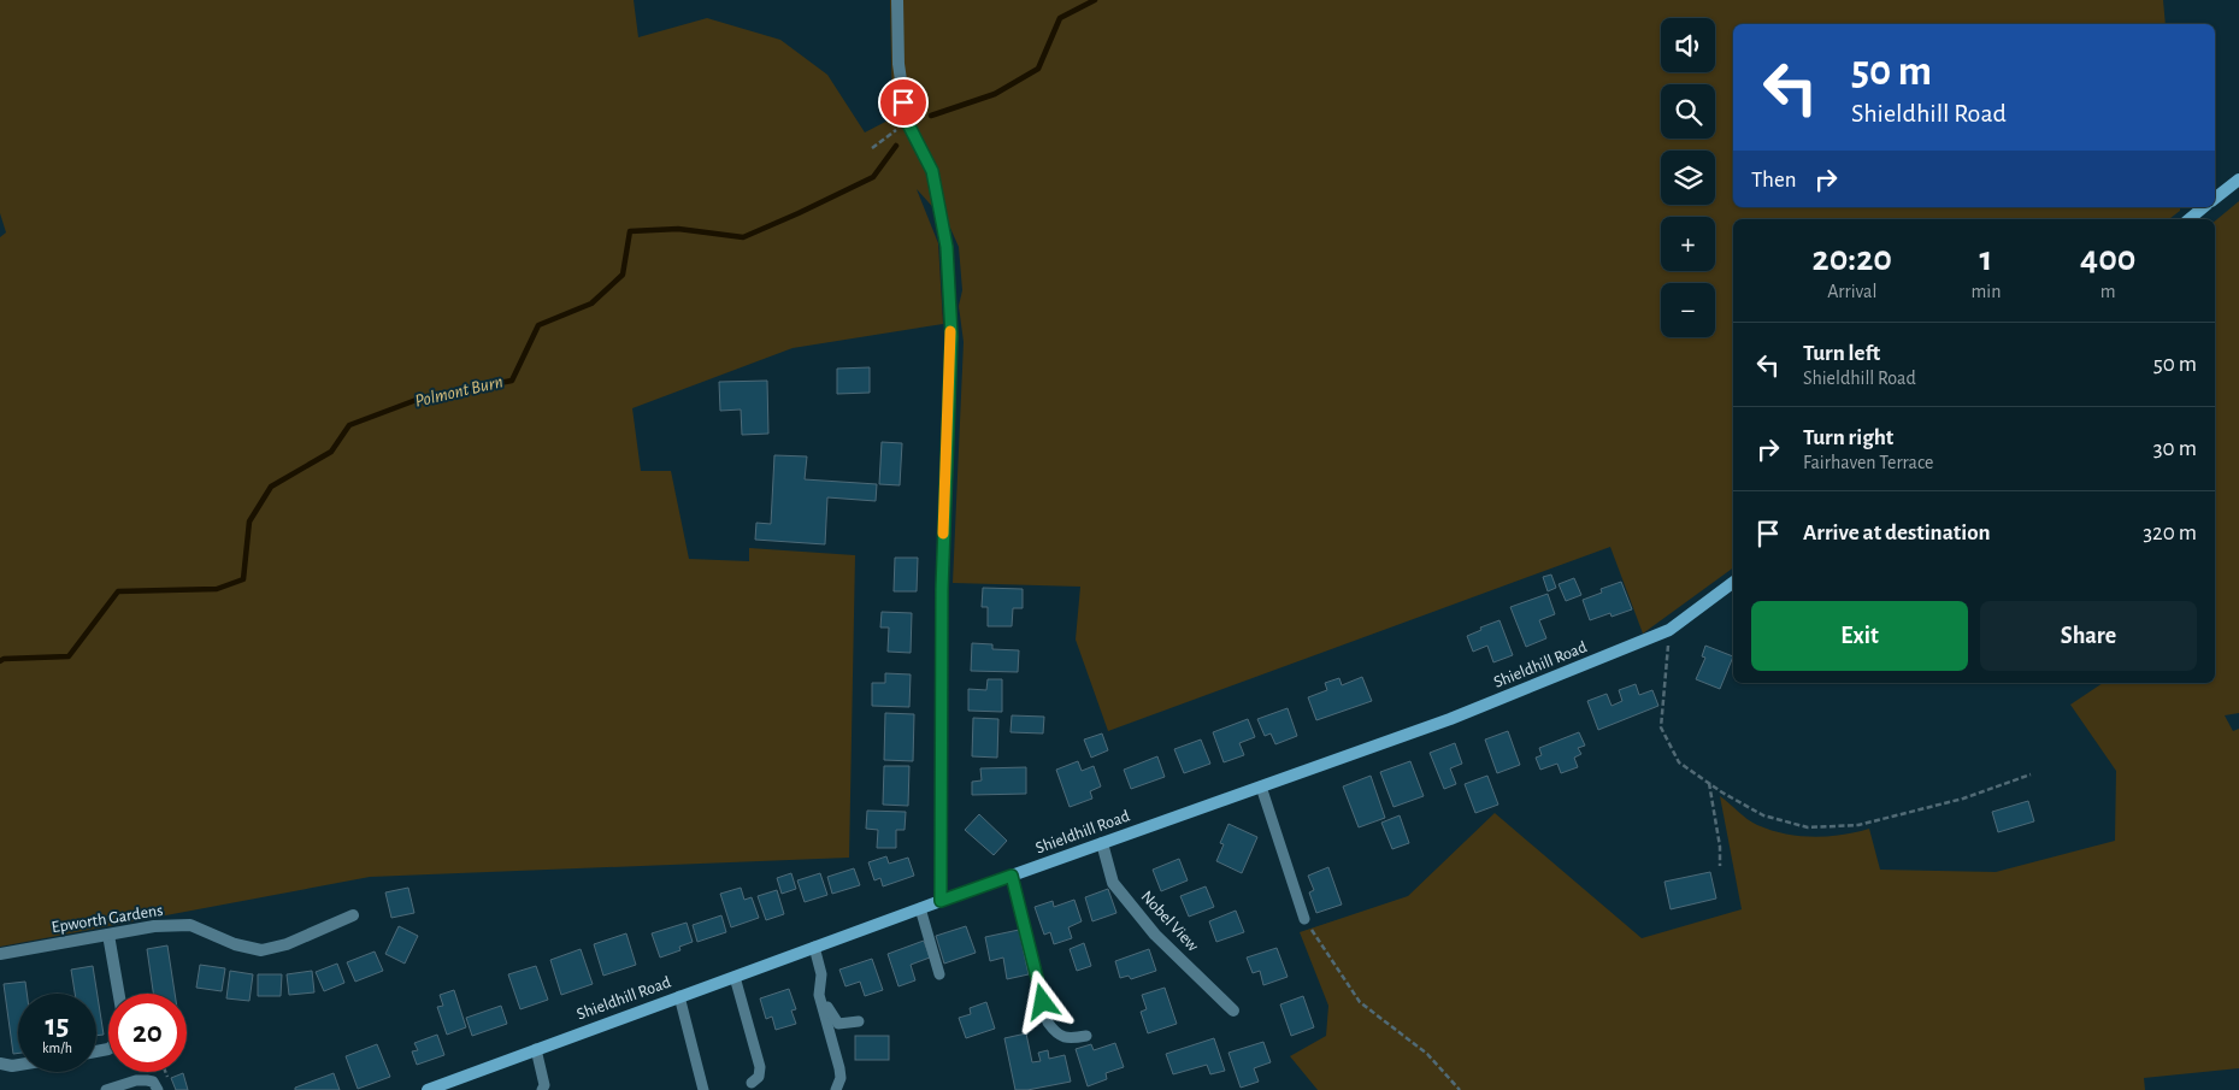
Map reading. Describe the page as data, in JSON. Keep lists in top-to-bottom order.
{
  "streets": {
    "main road": ["Shieldhill Road"],
    "street": ["Epworth Gardens", "Nobel View"]
  },
  "crossings": [
    ["Shieldhill Road", "Nobel View"]
  ],
  "water": ["Polmont Burn"],
  "page": {
    "map_buttons": ["+", "−"],
    "turn": ["50 m", "Shieldhill Road"],
    "then": "Then",
    "eta": [
      "20:20",
      "Arrival",
      "1",
      "min",
      "400",
      "m"
    ],
    "list": [
      {
        "name": "Turn left",
        "note": "Shieldhill Road",
        "value": "50 m"
      },
      {
        "name": "Turn right",
        "note": "Fairhaven Terrace",
        "value": "30 m"
      },
      {
        "name": "Arrive at destination",
        "value": "320 m"
      }
    ],
    "buttons": ["Exit", "Share"],
    "speed": "15 km/h",
    "limit": "20"
  }
}
